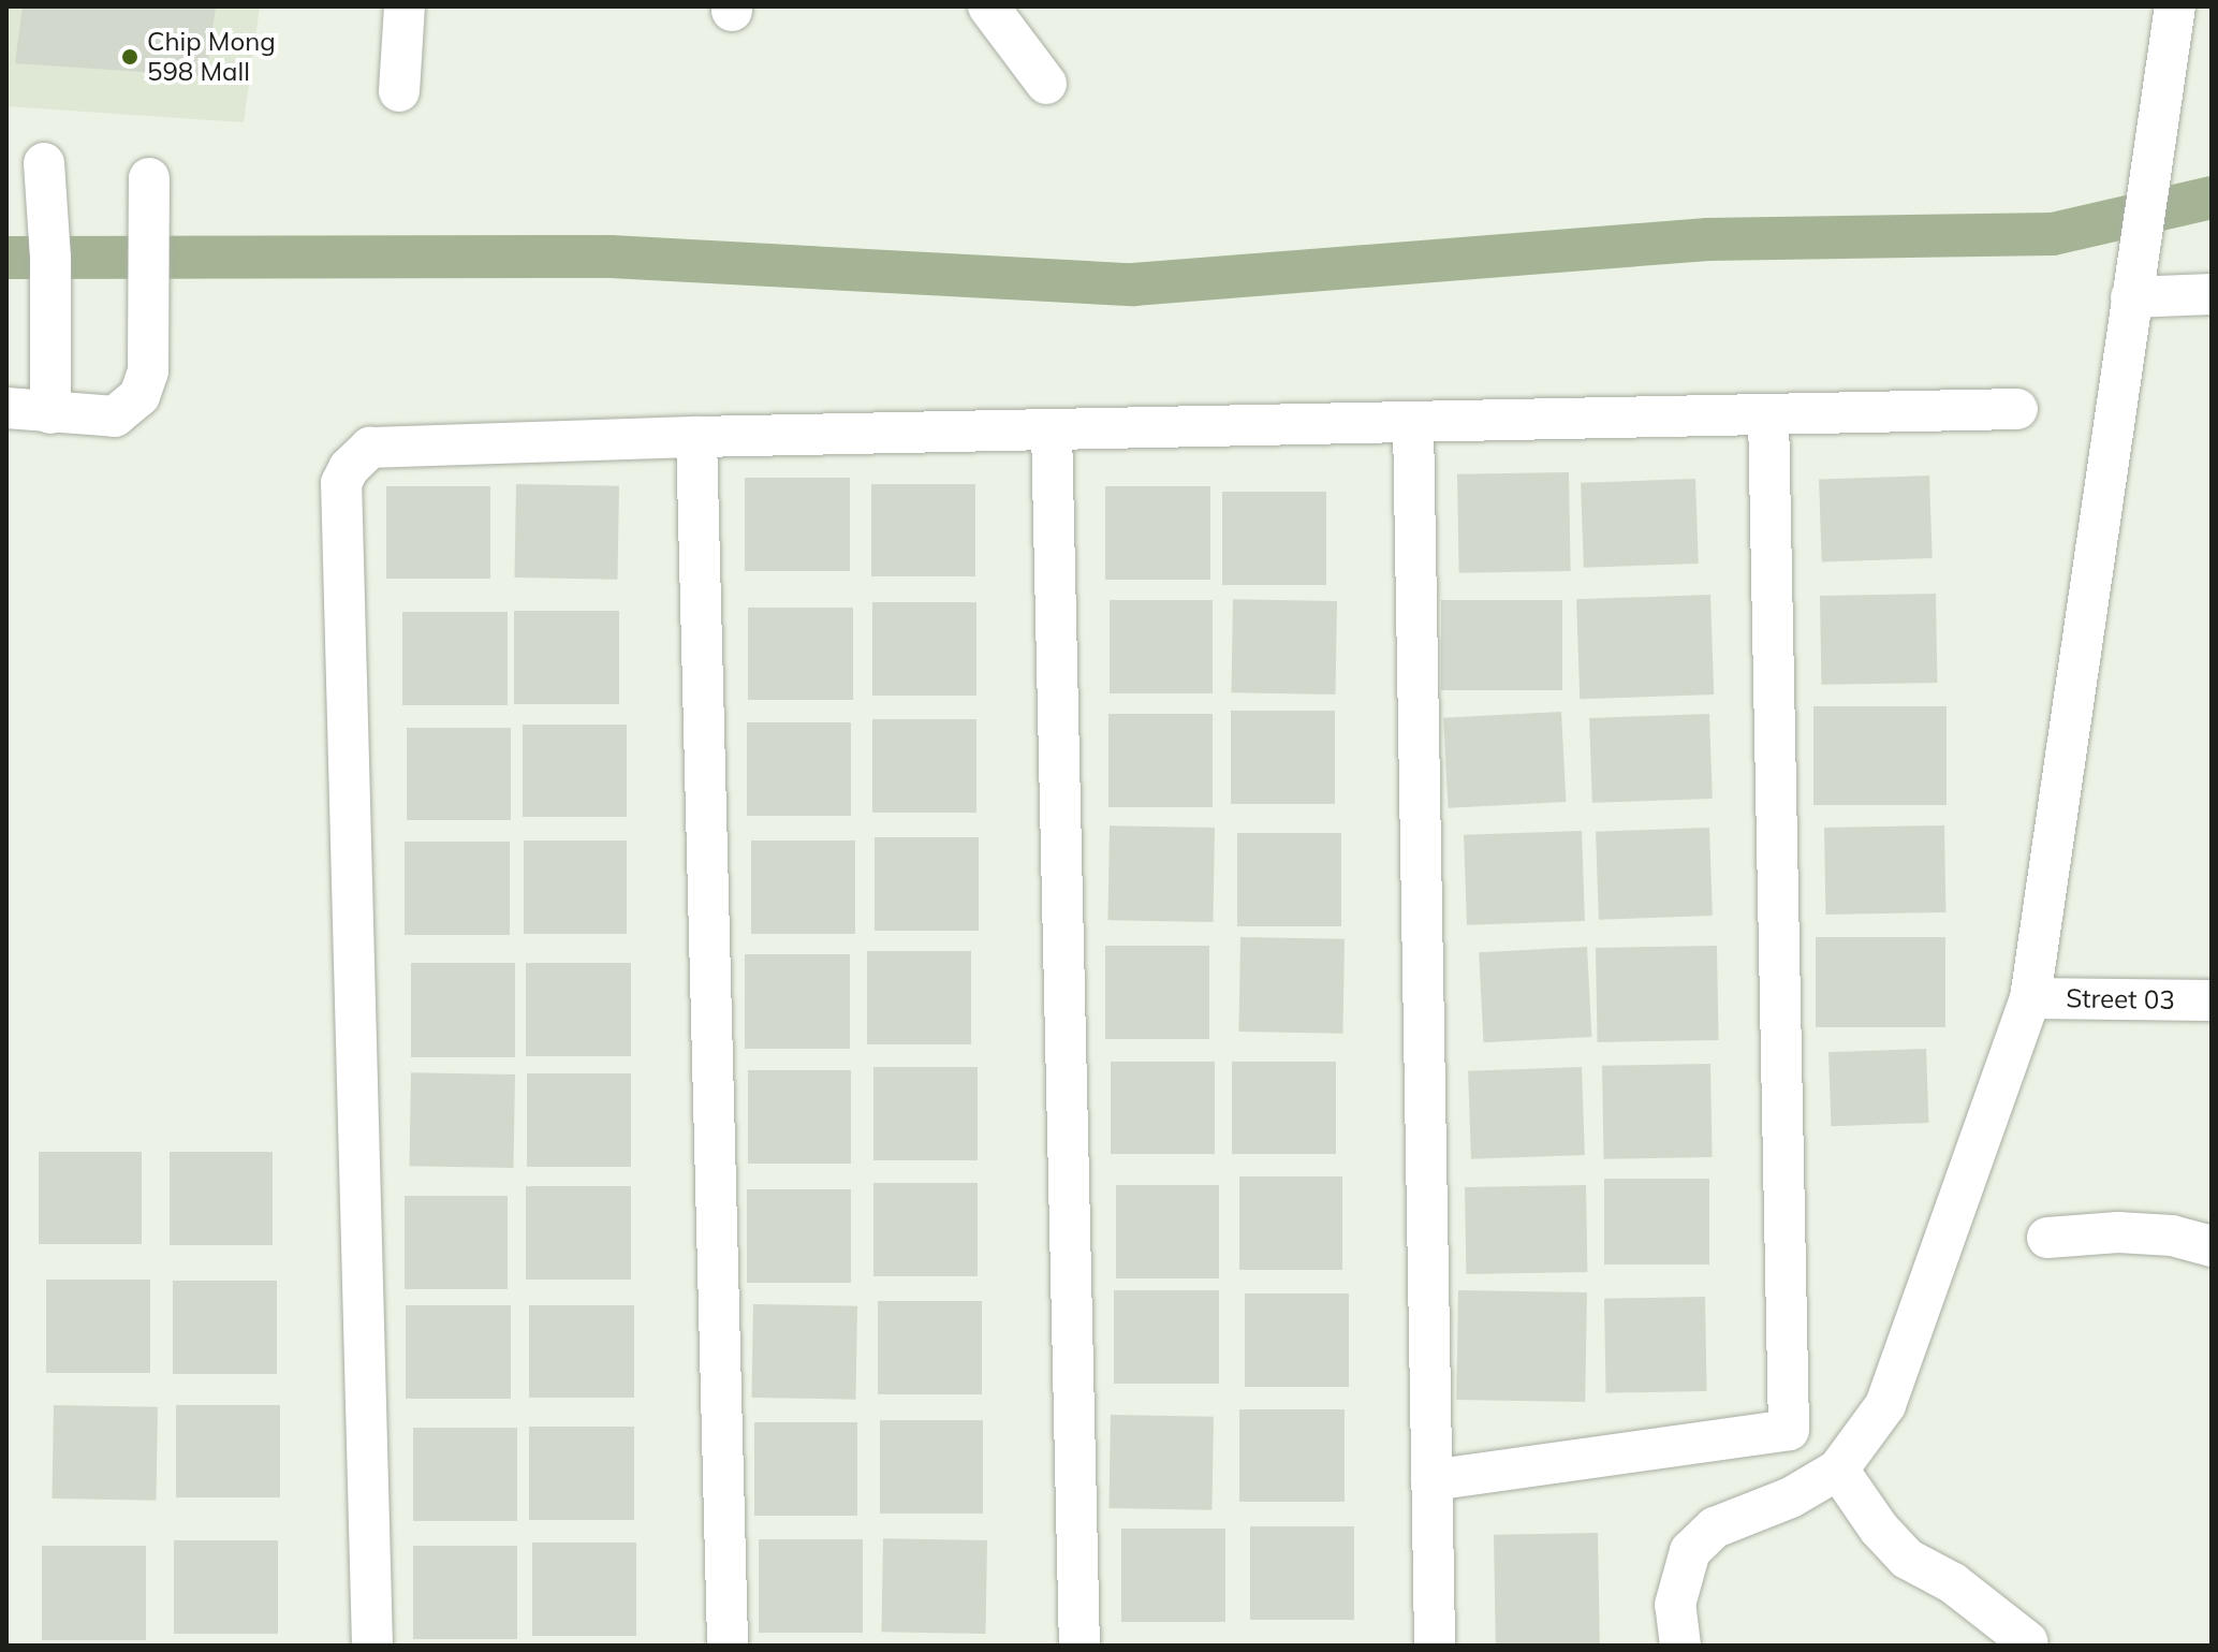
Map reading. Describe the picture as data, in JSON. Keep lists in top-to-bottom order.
{
  "streets": {
    "street": ["Street 03"]
  },
  "places": ["Chip Mong 598 Mall"]
}
